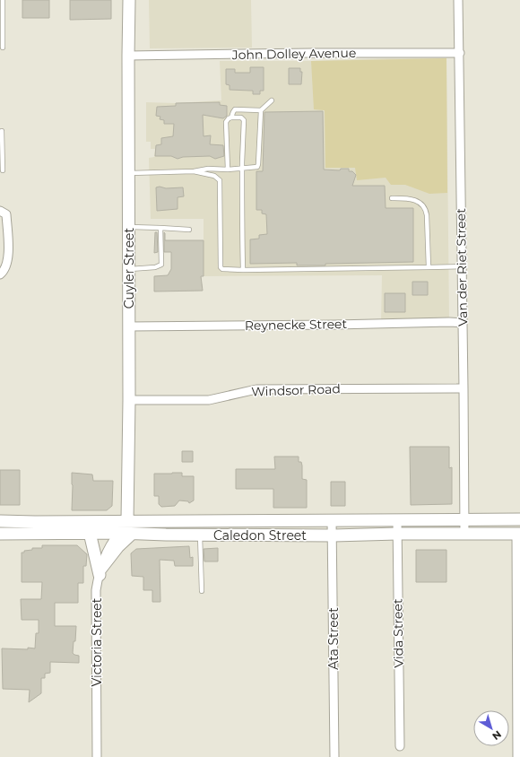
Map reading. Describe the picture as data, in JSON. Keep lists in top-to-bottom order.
{
  "streets": {
    "main road": ["Cuyler Street", "Caledon Street"],
    "street": [
      "John Dolley Avenue",
      "Van der Riet Street",
      "Reynecke Street",
      "Windsor Road",
      "Vida Street",
      "Ata Street",
      "Victoria Street"
    ]
  },
  "crossings": [
    ["John Dolley Avenue", "Van der Riet Street"],
    ["John Dolley Avenue", "Cuyler Street"],
    ["Van der Riet Street", "Reynecke Street"],
    ["Van der Riet Street", "Windsor Road"],
    ["Van der Riet Street", "Caledon Street"],
    ["Cuyler Street", "Reynecke Street"],
    ["Cuyler Street", "Windsor Road"],
    ["Cuyler Street", "Caledon Street"],
    ["Caledon Street", "Vida Street"],
    ["Caledon Street", "Ata Street"],
    ["Caledon Street", "Victoria Street"]
  ],
  "north": "bottom right"
}
